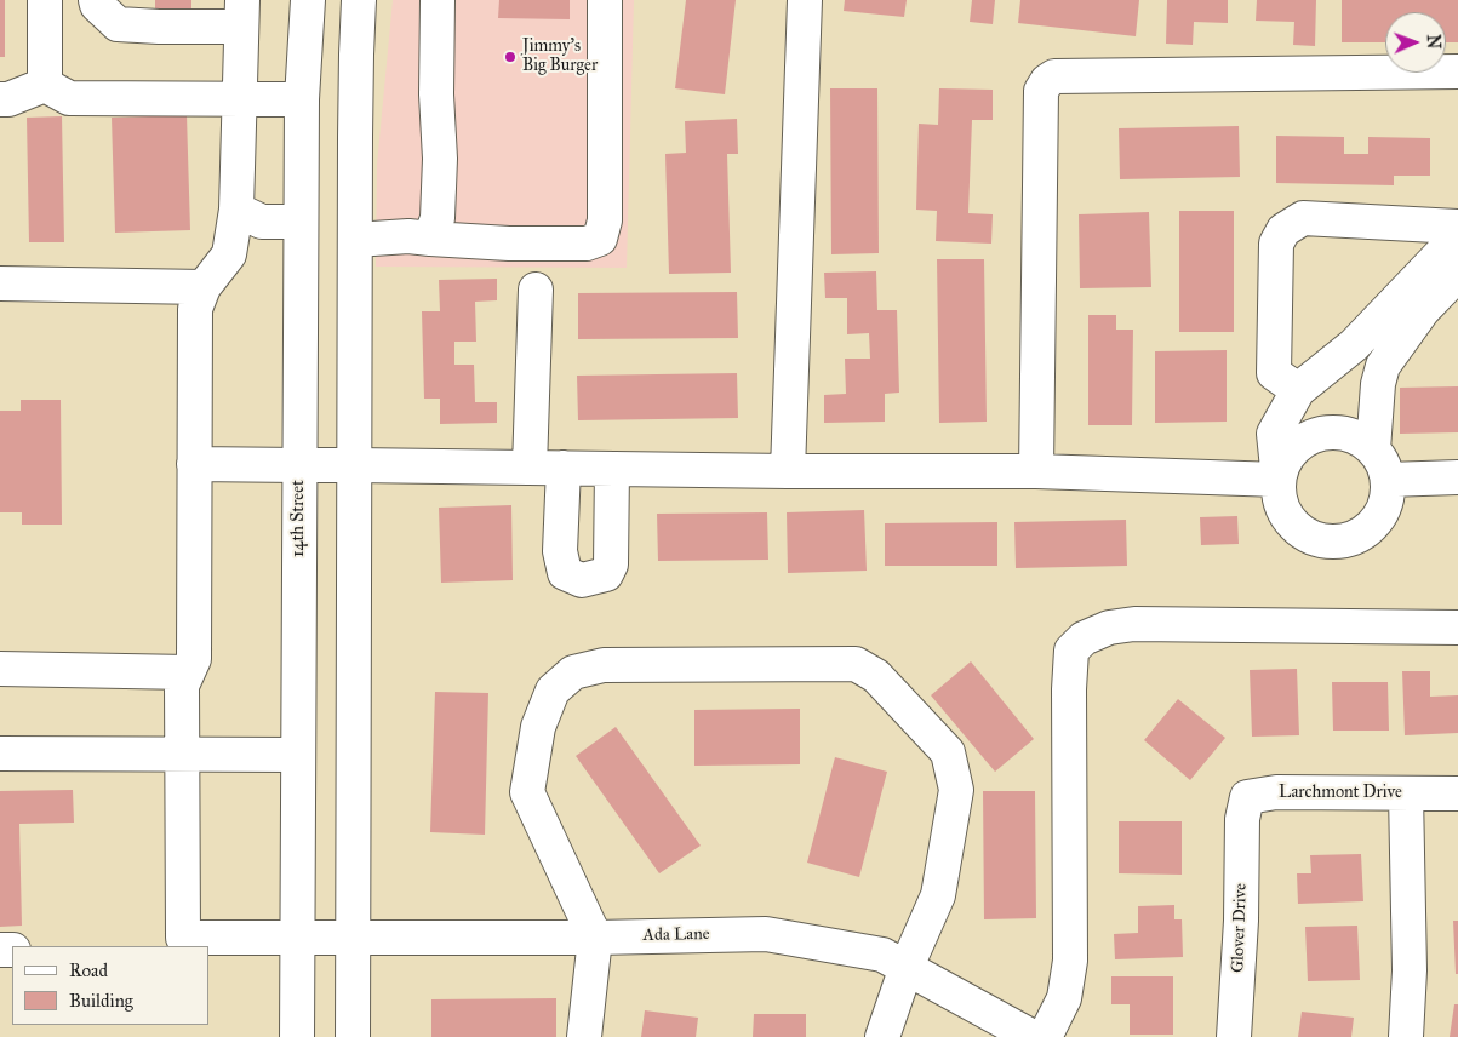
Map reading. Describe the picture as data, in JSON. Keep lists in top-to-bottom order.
{
  "streets": {
    "main road": [
      "14th Street",
      "Larchmont Drive",
      "Glover Drive",
      "Ada Lane"
    ]
  },
  "crossings": [
    ["14th Street", "Ada Lane"],
    ["Larchmont Drive", "Glover Drive"]
  ],
  "places": ["Jimmy's Big Burger"],
  "legend": ["Road", "Building"],
  "north": "right"
}
